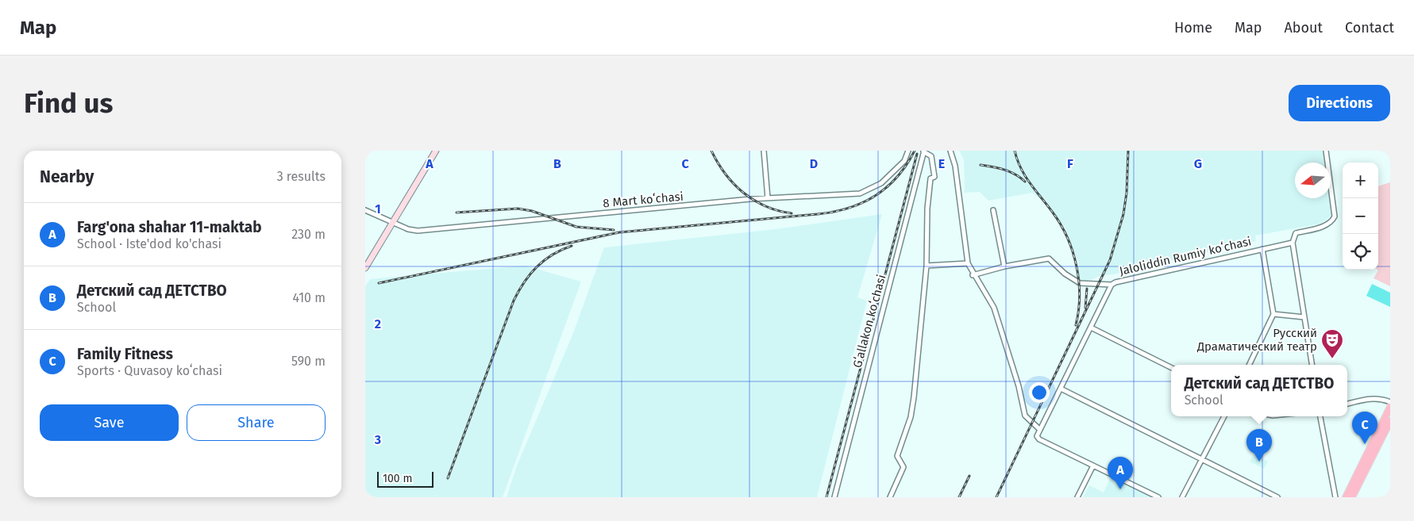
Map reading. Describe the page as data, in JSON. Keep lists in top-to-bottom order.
{
  "streets": {
    "street": ["8 Mart koʻchasi", "Jaloliddin Rumiy koʻchasi", "Gʻallakon koʻchasi"]
  },
  "places": {
    "theatre": ["Русский Драматический театр"]
  },
  "scale_bar": "100 m",
  "north": "left",
  "page": {
    "header": "Map",
    "nav": [
      "Home",
      "Map",
      "About",
      "Contact"
    ],
    "buttons": [
      "Directions",
      ["Save", "Share"]
    ],
    "title": "Find us",
    "heading": ["Nearby", "3 results"],
    "map_buttons": ["+", "−"],
    "list": [
      {
        "mark": "A",
        "name": "Farg'ona shahar 11-maktab",
        "note": "School · Iste'dod ko'chasi",
        "value": "230 m"
      },
      {
        "mark": "B",
        "name": "Детский сад ДЕТСТВО",
        "note": "School",
        "value": "410 m"
      },
      {
        "mark": "C",
        "name": "Family Fitness",
        "note": "Sports · Quvasoy koʻchasi",
        "value": "590 m"
      }
    ],
    "popup": ["Детский сад ДЕТСТВО", "School"],
    "pins": ["C", "B", "A"],
    "scale": "100 m"
  },
  "grid": {
    "columns": [
      "A",
      "B",
      "C",
      "D",
      "E",
      "F",
      "G"
    ],
    "rows": ["1", "2", "3"]
  }
}
